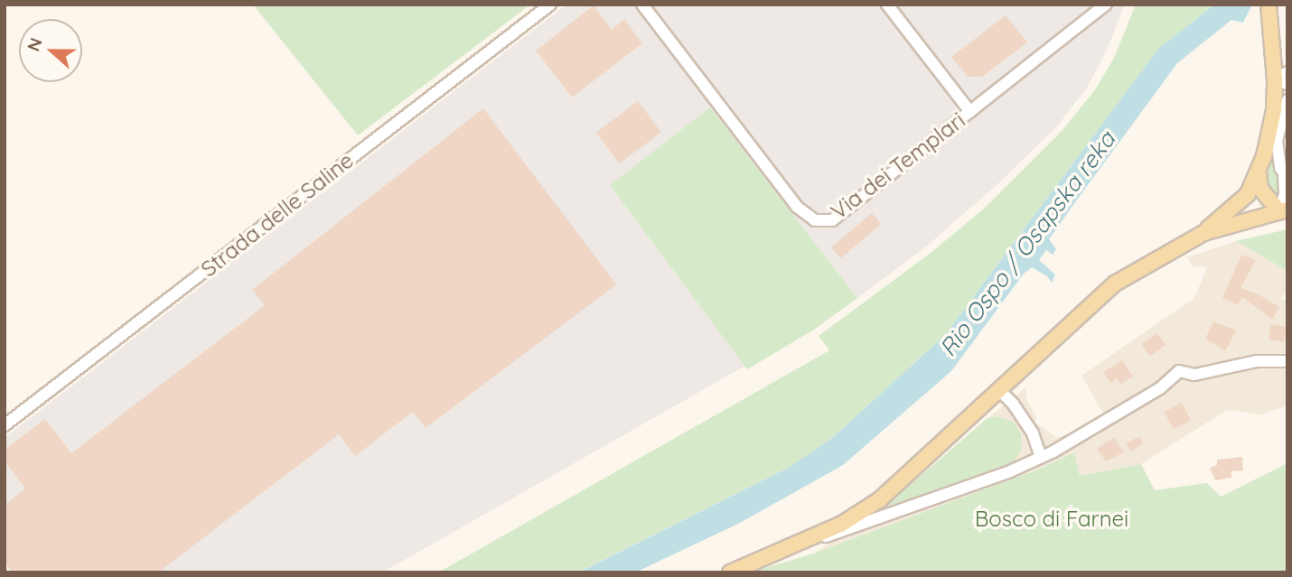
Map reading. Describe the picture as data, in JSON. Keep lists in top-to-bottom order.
{
  "streets": {
    "street": ["Via dei Templari", "Strada delle Saline"]
  },
  "water": ["Rio Ospo / Osapska reka"],
  "parks": ["Bosco di Farnei"],
  "north": "left"
}
